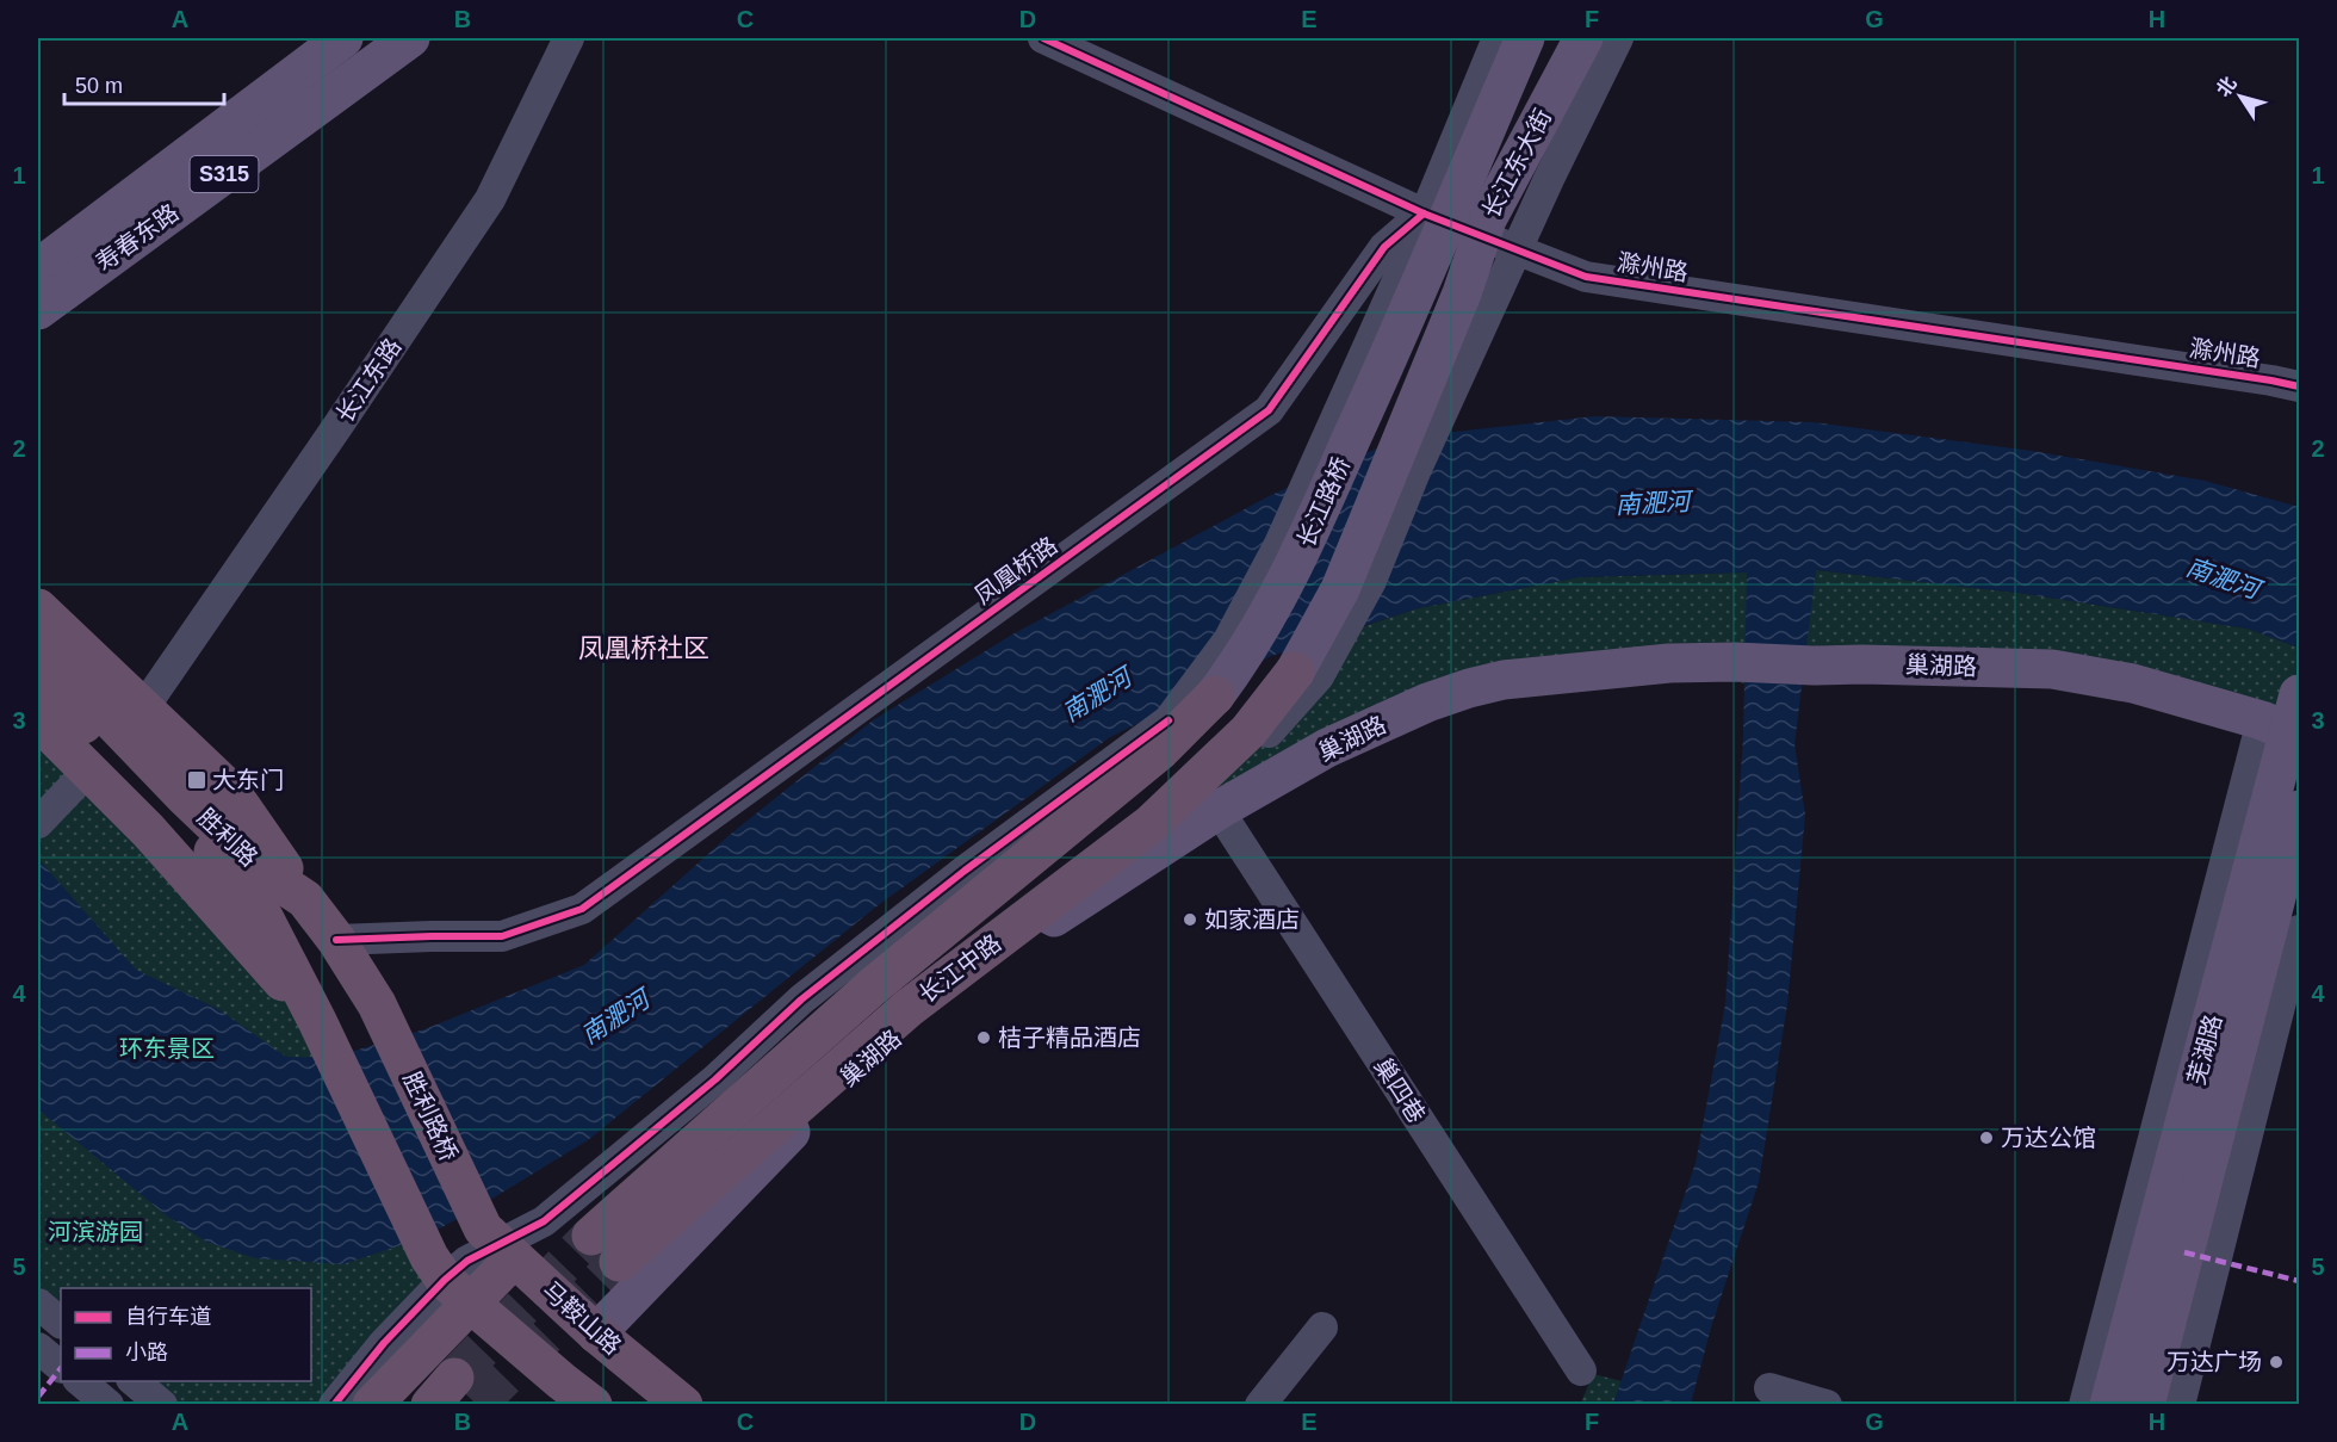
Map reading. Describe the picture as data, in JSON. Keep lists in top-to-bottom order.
{
  "streets": {
    "highway": [
      "胜利路",
      "长江中路",
      "胜利路桥",
      "马鞍山路"
    ],
    "main road": [
      "长江东大街",
      "S315",
      "寿春东路",
      "长江路桥",
      "巢湖路",
      "芜湖路"
    ],
    "street": [
      "滁州路",
      "长江东路",
      "凤凰桥路",
      "巢四巷"
    ]
  },
  "crossings": [
    ["长江东大街", "滁州路"],
    ["长江东大街", "长江路桥"],
    ["长江东大街", "凤凰桥路"],
    ["滁州路", "凤凰桥路"],
    ["长江路桥", "长江中路"],
    ["凤凰桥路", "胜利路"],
    ["巢湖路", "芜湖路"],
    ["巢湖路", "巢四巷"],
    ["巢湖路", "马鞍山路"],
    ["胜利路", "胜利路桥"],
    ["胜利路桥", "马鞍山路"]
  ],
  "districts": ["凤凰桥社区"],
  "water": ["南淝河"],
  "parks": ["环东景区", "河滨游园"],
  "places": {
    "transit": ["大东门"],
    "other": [
      "如家酒店",
      "桔子精品酒店",
      "万达公馆",
      "万达广场"
    ]
  },
  "legend": ["自行车道", "小路"],
  "scale_bar": "50 m",
  "north": "top left",
  "grid": {
    "columns": [
      "A",
      "B",
      "C",
      "D",
      "E",
      "F",
      "G",
      "H"
    ],
    "rows": [
      "1",
      "2",
      "3",
      "4",
      "5"
    ]
  }
}
